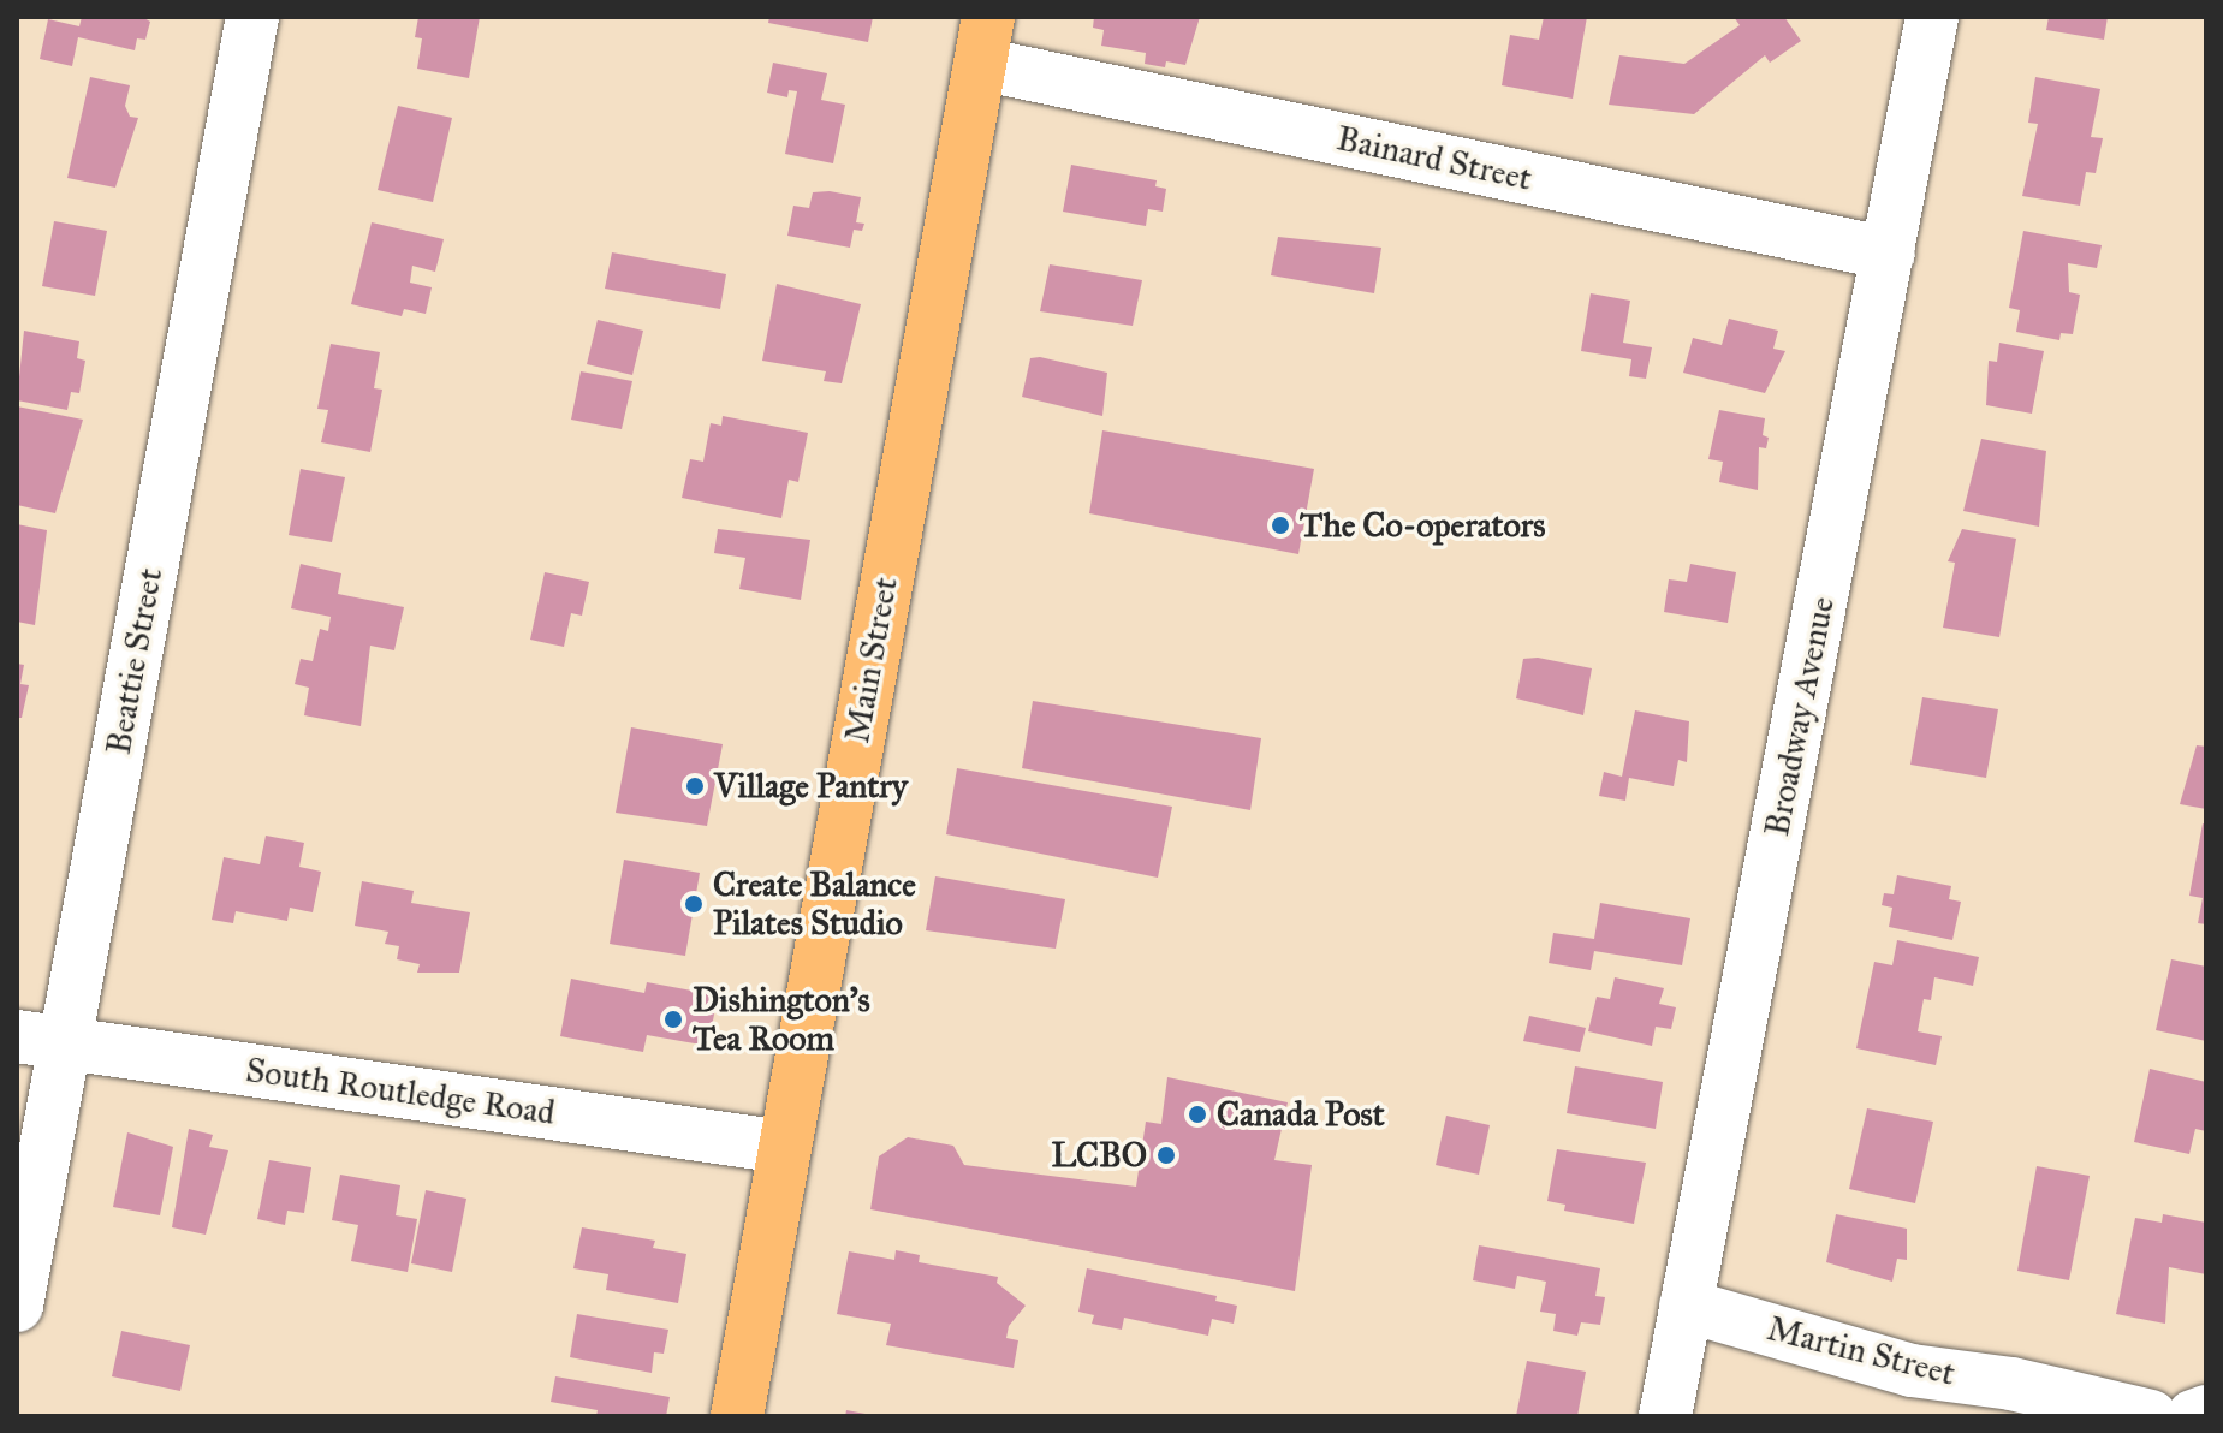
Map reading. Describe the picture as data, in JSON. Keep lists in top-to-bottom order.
{
  "streets": {
    "main road": ["Main Street"],
    "street": [
      "Bainard Street",
      "Beattie Street",
      "Broadway Avenue",
      "South Routledge Road",
      "Martin Street"
    ]
  },
  "crossings": [
    ["Bainard Street", "Main Street"],
    ["Bainard Street", "Broadway Avenue"],
    ["Main Street", "South Routledge Road"],
    ["Beattie Street", "South Routledge Road"],
    ["Broadway Avenue", "Martin Street"]
  ],
  "places": [
    "The Co-operators",
    "Village Pantry",
    "Create Balance Pilates Studio",
    "Dishington's Tea Room",
    "Canada Post",
    "LCBO"
  ]
}
